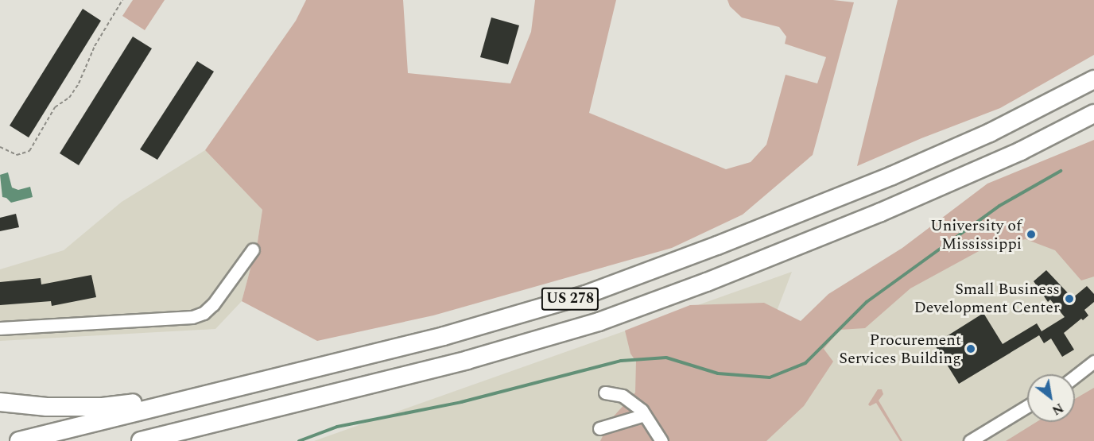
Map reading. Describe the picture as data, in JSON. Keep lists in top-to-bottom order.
{
  "streets": {
    "highway": ["US 278"]
  },
  "places": ["University of Mississippi", "Small Business Development Center", "Procurement Services Building"],
  "north": "bottom right"
}
